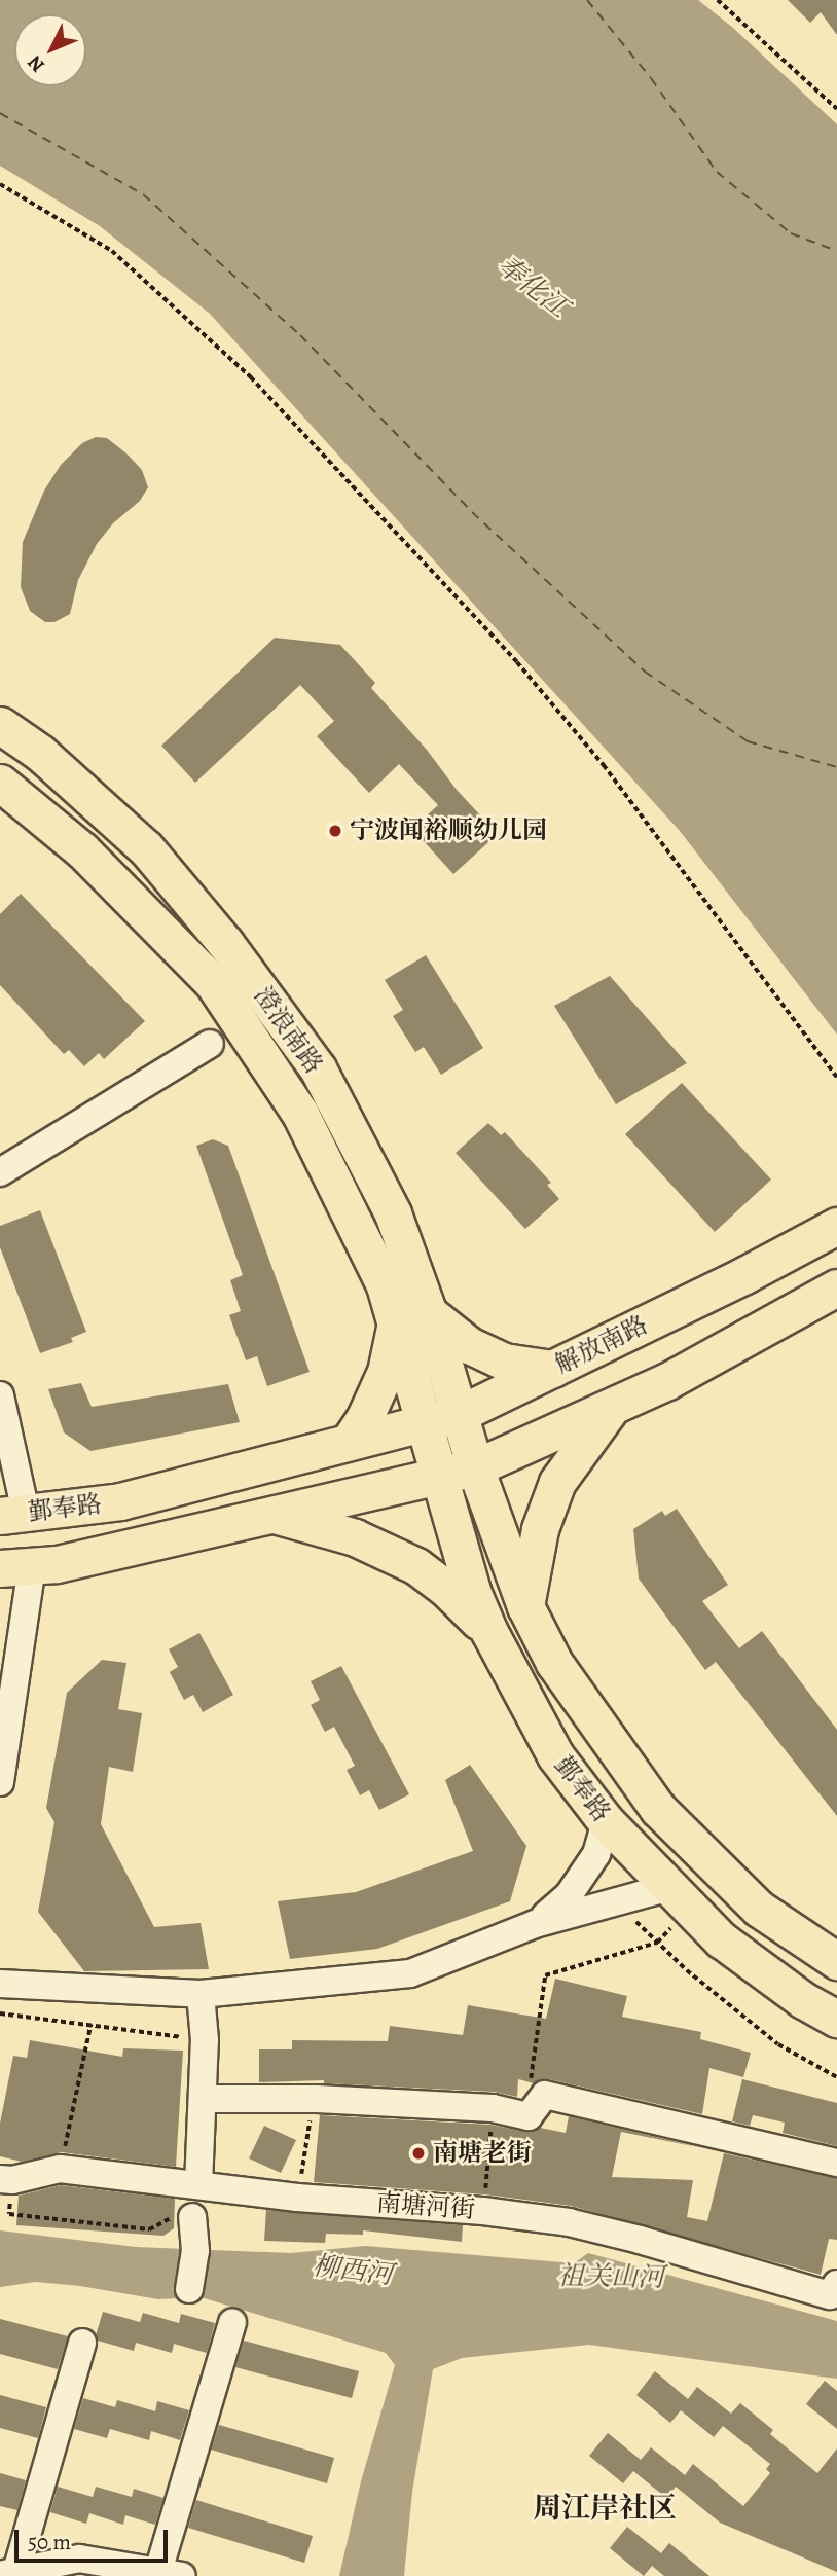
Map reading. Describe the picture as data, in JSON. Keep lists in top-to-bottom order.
{
  "streets": {
    "main road": ["澄浪南路", "解放南路", "鄞奉路"],
    "street": ["南塘河街"]
  },
  "crossings": [
    ["澄浪南路", "解放南路"],
    ["澄浪南路", "鄞奉路"],
    ["解放南路", "鄞奉路"]
  ],
  "districts": ["周江岸社区"],
  "water": ["奉化江", "柳西河", "祖关山河"],
  "places": ["宁波闻裕顺幼儿园", "南塘老街"],
  "scale_bar": "50 m",
  "north": "bottom left"
}
